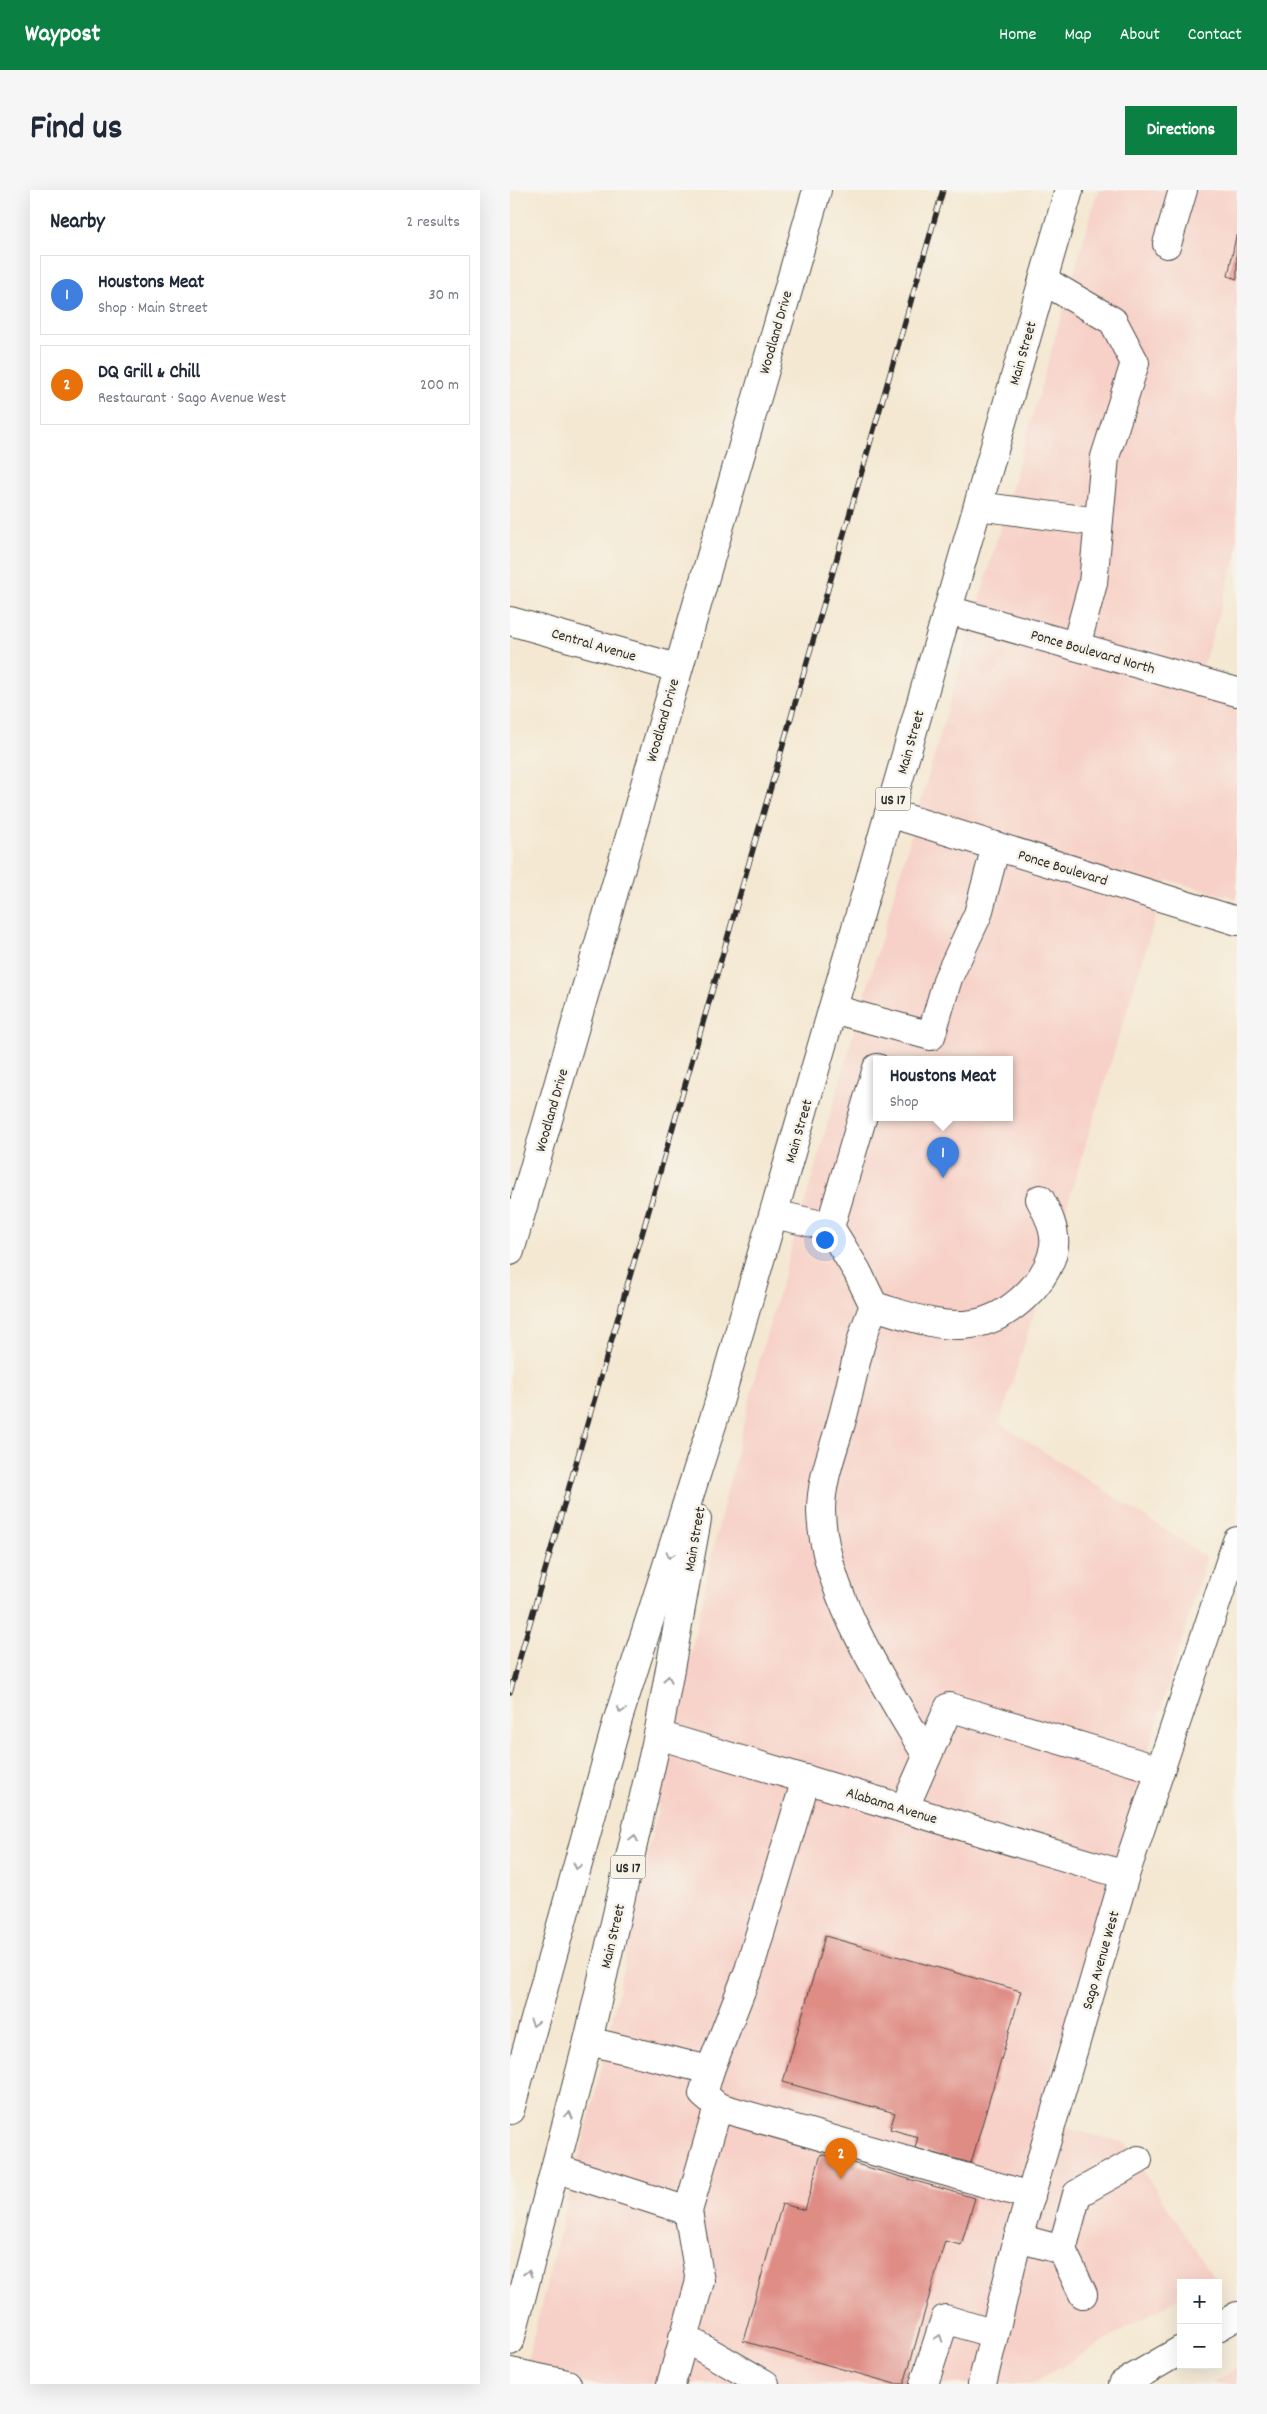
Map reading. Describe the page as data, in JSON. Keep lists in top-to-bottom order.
{
  "streets": {
    "street": [
      "Woodland Drive",
      "Main Street",
      "Central Avenue",
      "Ponce Boulevard North",
      "US 17",
      "Ponce Boulevard",
      "Alabama Avenue",
      "Sago Avenue West"
    ]
  },
  "crossings": [
    ["Woodland Drive", "Central Avenue"],
    ["Main Street", "Ponce Boulevard North"],
    ["Main Street", "Ponce Boulevard"],
    ["Main Street", "Alabama Avenue"],
    ["Alabama Avenue", "Sago Avenue West"]
  ],
  "page": {
    "header": "Waypost",
    "nav": [
      "Home",
      "Map",
      "About",
      "Contact"
    ],
    "title": "Find us",
    "buttons": "Directions",
    "heading": ["Nearby", "2 results"],
    "list": [
      {
        "mark": "1",
        "name": "Houstons Meat",
        "note": "Shop · Main Street",
        "value": "30 m"
      },
      {
        "mark": "2",
        "name": "DQ Grill & Chill",
        "note": "Restaurant · Sago Avenue West",
        "value": "200 m"
      }
    ],
    "popup": ["Houstons Meat", "Shop"],
    "pins": ["1", "2"],
    "map_buttons": ["+", "−"]
  }
}
